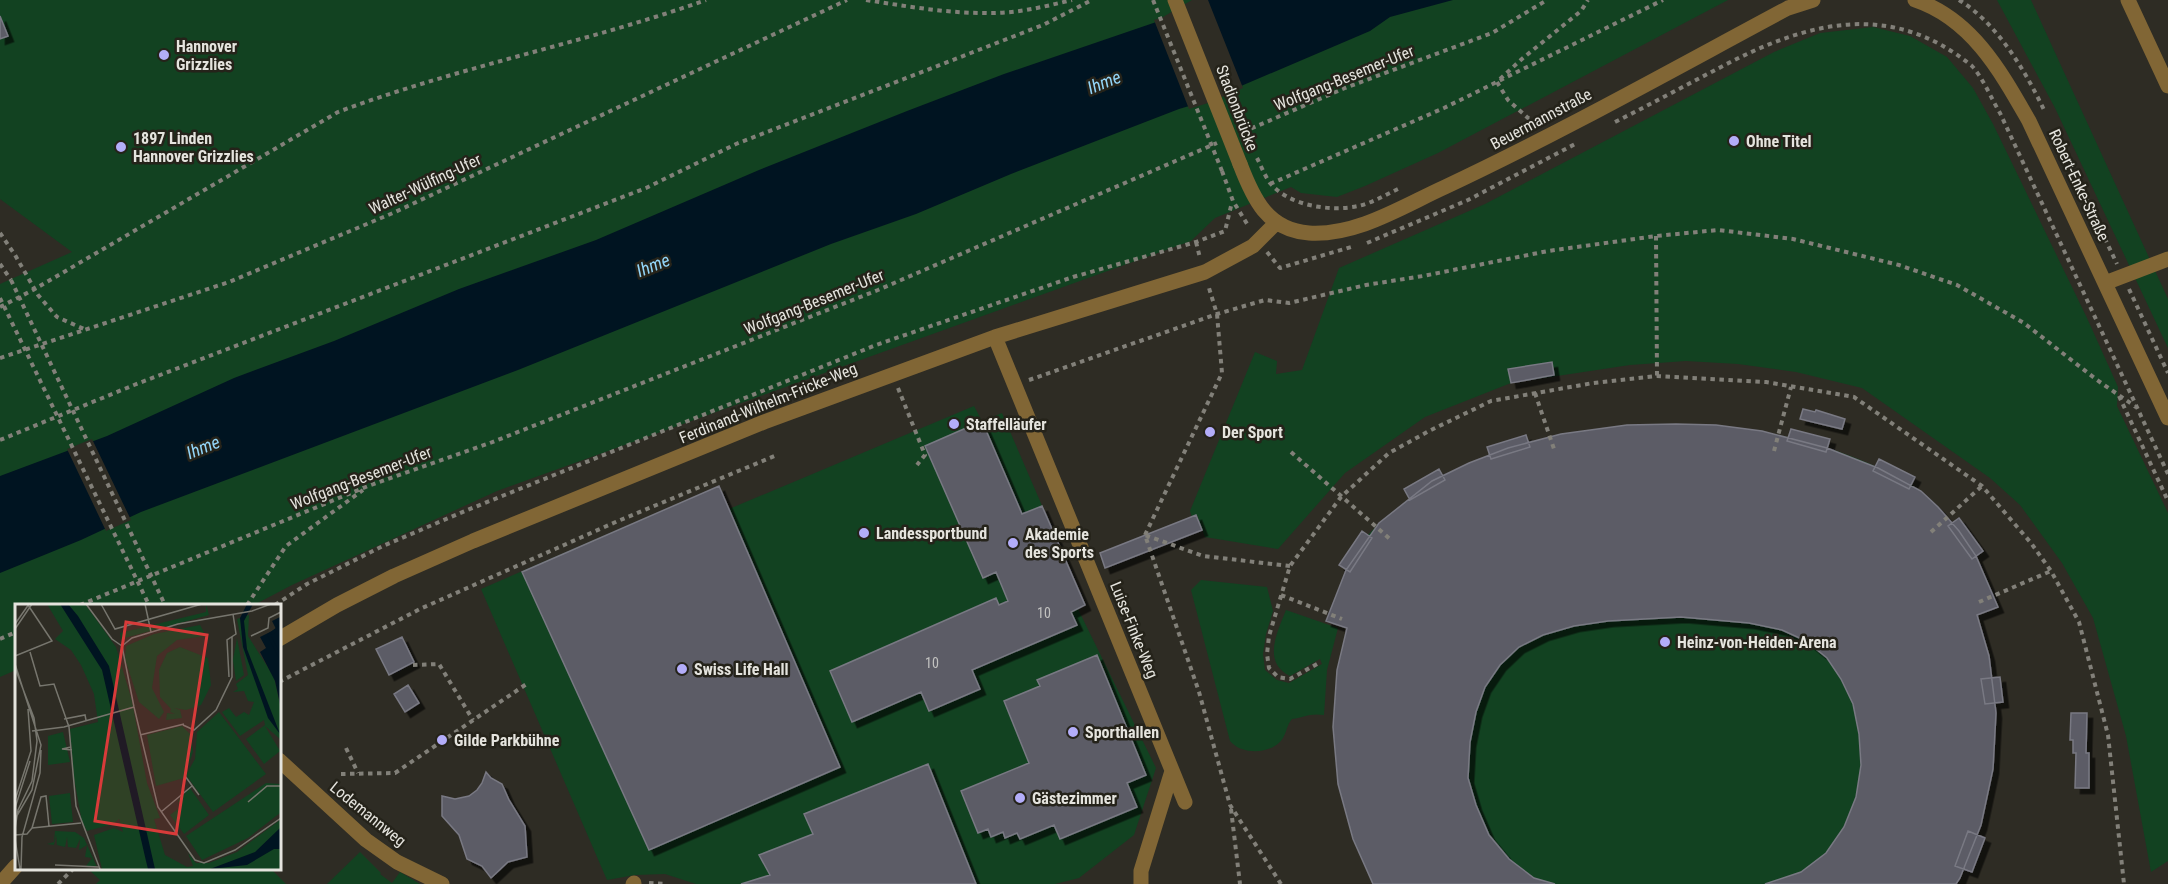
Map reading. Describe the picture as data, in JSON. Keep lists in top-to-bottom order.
{
  "streets": {
    "street": [
      "Stadionbrücke",
      "Beuermannstraße",
      "Robert-Enke-Straße",
      "Ferdinand-Wilhelm-Fricke-Weg",
      "Luise-Finke-Weg",
      "Lodemannweg"
    ],
    "path": ["Wolfgang-Besemer-Ufer", "Walter-Wülfing-Ufer"]
  },
  "crossings": [
    ["Stadionbrücke", "Beuermannstraße"],
    ["Stadionbrücke", "Ferdinand-Wilhelm-Fricke-Weg"],
    ["Beuermannstraße", "Ferdinand-Wilhelm-Fricke-Weg"],
    ["Ferdinand-Wilhelm-Fricke-Weg", "Luise-Finke-Weg"]
  ],
  "water": ["Ihme"],
  "places": [
    "Hannover Grizzlies",
    "Ohne Titel",
    "1897 Linden Hannover Grizzlies",
    "Staffelläufer",
    "Der Sport",
    "Landessportbund",
    "Akademie des Sports",
    "Heinz-von-Heiden-Arena",
    "Swiss Life Hall",
    "Sporthallen",
    "Gilde Parkbühne",
    "Gästezimmer"
  ],
  "house_numbers": ["10", "10"]
}
